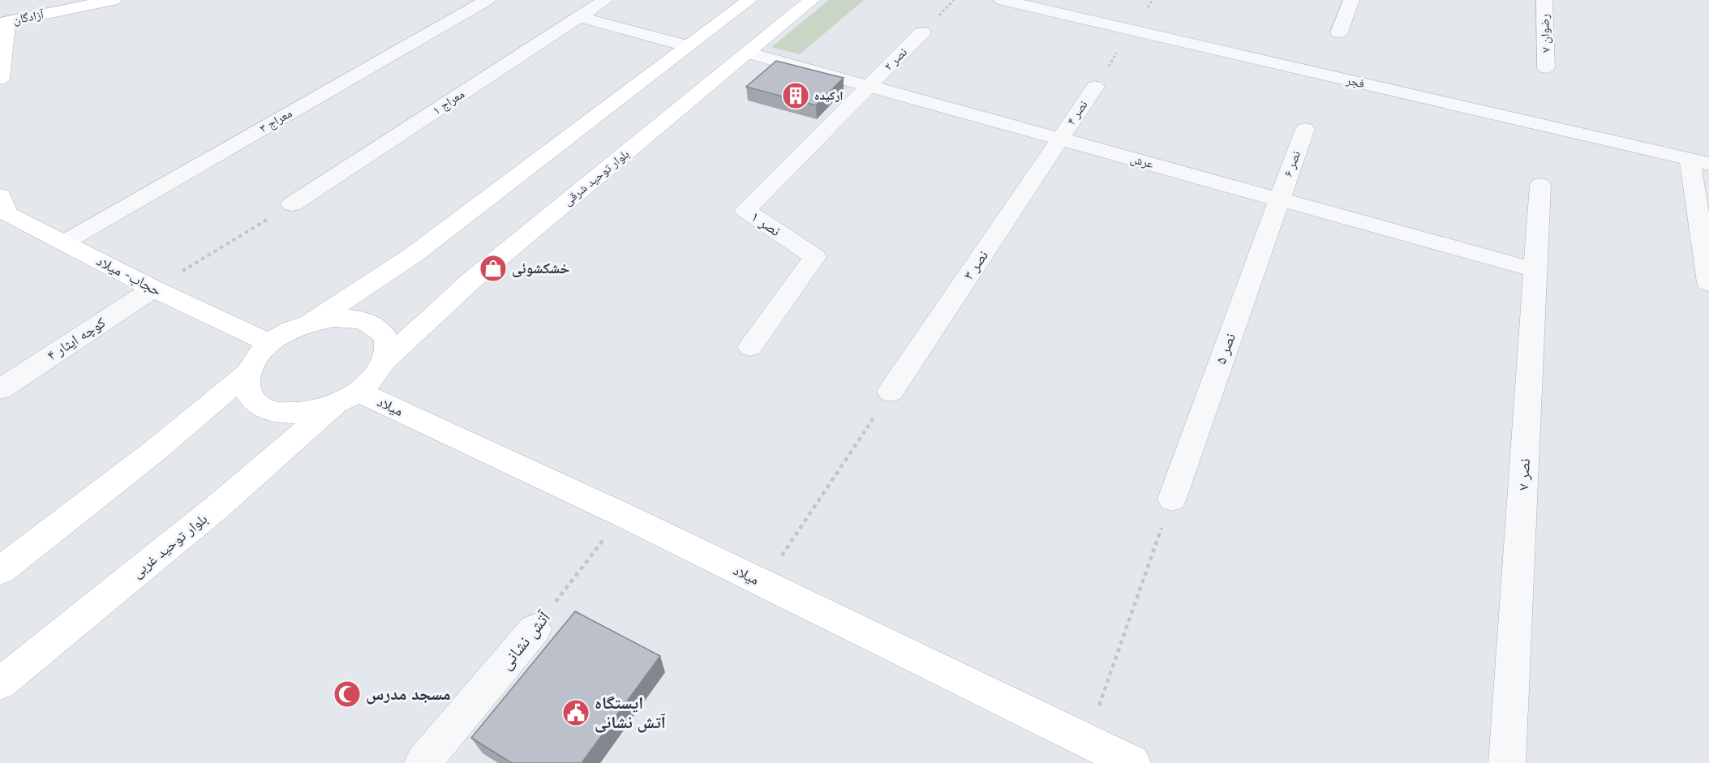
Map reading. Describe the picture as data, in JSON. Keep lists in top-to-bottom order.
{
  "streets": {
    "street": [
      "آزادگان",
      "رضوان ۷",
      "نصر ۲",
      "فجر",
      "معراج ۱",
      "نصر ۴",
      "معراج ۳",
      "عرش",
      "نصر ۶",
      "بلوار توحید شرقی",
      "نصر ۱",
      "نصر ۳",
      "حجاب- میلاد",
      "کوچه ایثار ۴",
      "نصر ۵",
      "میلاد",
      "نصر ۷",
      "بلوار توحید غربی",
      "آتش نشانی"
    ]
  },
  "crossings": [
    ["نصر ۲", "عرش"],
    ["نصر ۲", "نصر ۱"],
    ["نصر ۴", "عرش"],
    ["نصر ۴", "نصر ۳"],
    ["معراج ۳", "حجاب- میلاد"],
    ["عرش", "نصر ۶"],
    ["عرش", "بلوار توحید شرقی"],
    ["عرش", "نصر ۱"],
    ["عرش", "نصر ۳"],
    ["عرش", "نصر ۵"],
    ["عرش", "نصر ۷"],
    ["نصر ۶", "نصر ۵"],
    ["بلوار توحید شرقی", "حجاب- میلاد"],
    ["بلوار توحید شرقی", "میلاد"],
    ["بلوار توحید شرقی", "بلوار توحید غربی"],
    ["حجاب- میلاد", "کوچه ایثار ۴"],
    ["حجاب- میلاد", "میلاد"],
    ["حجاب- میلاد", "بلوار توحید غربی"],
    ["میلاد", "بلوار توحید غربی"],
    ["میلاد", "آتش نشانی"]
  ],
  "places": {
    "building": ["ارکیده"],
    "shop": ["خشکشوئی"],
    "mosque": ["مسجد مدرس"],
    "public building": ["ایستگاه آتش نشانی"]
  }
}
